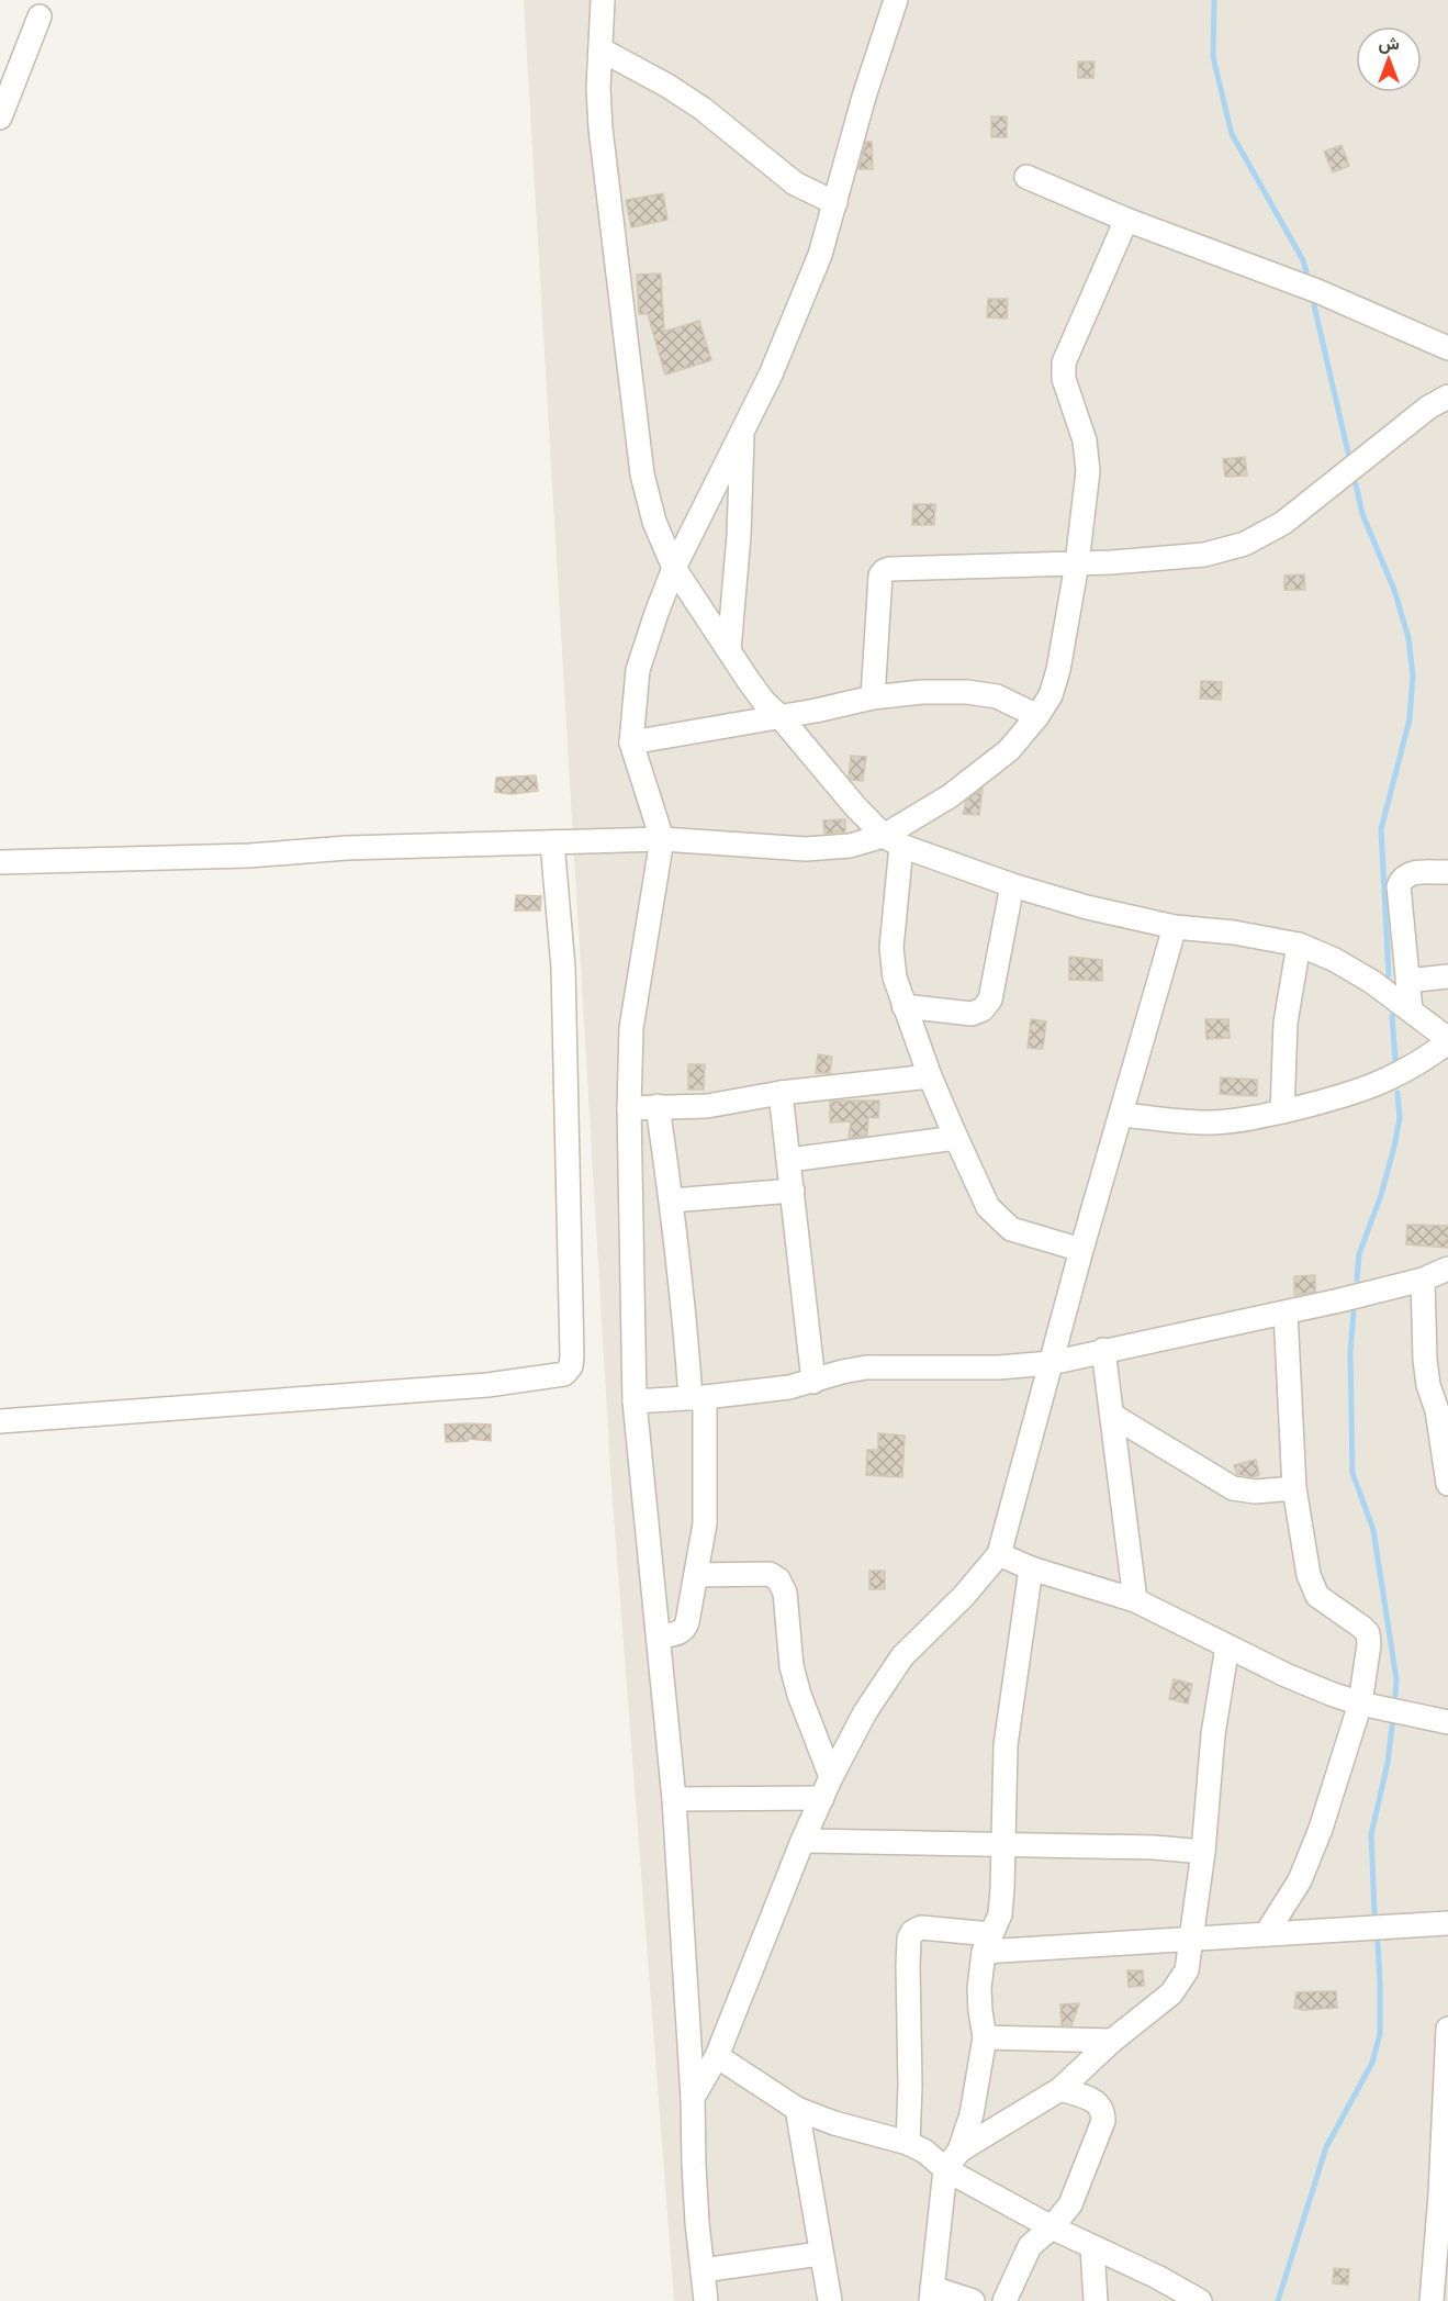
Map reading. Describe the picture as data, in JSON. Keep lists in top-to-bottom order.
{
  "north": "top"
}
